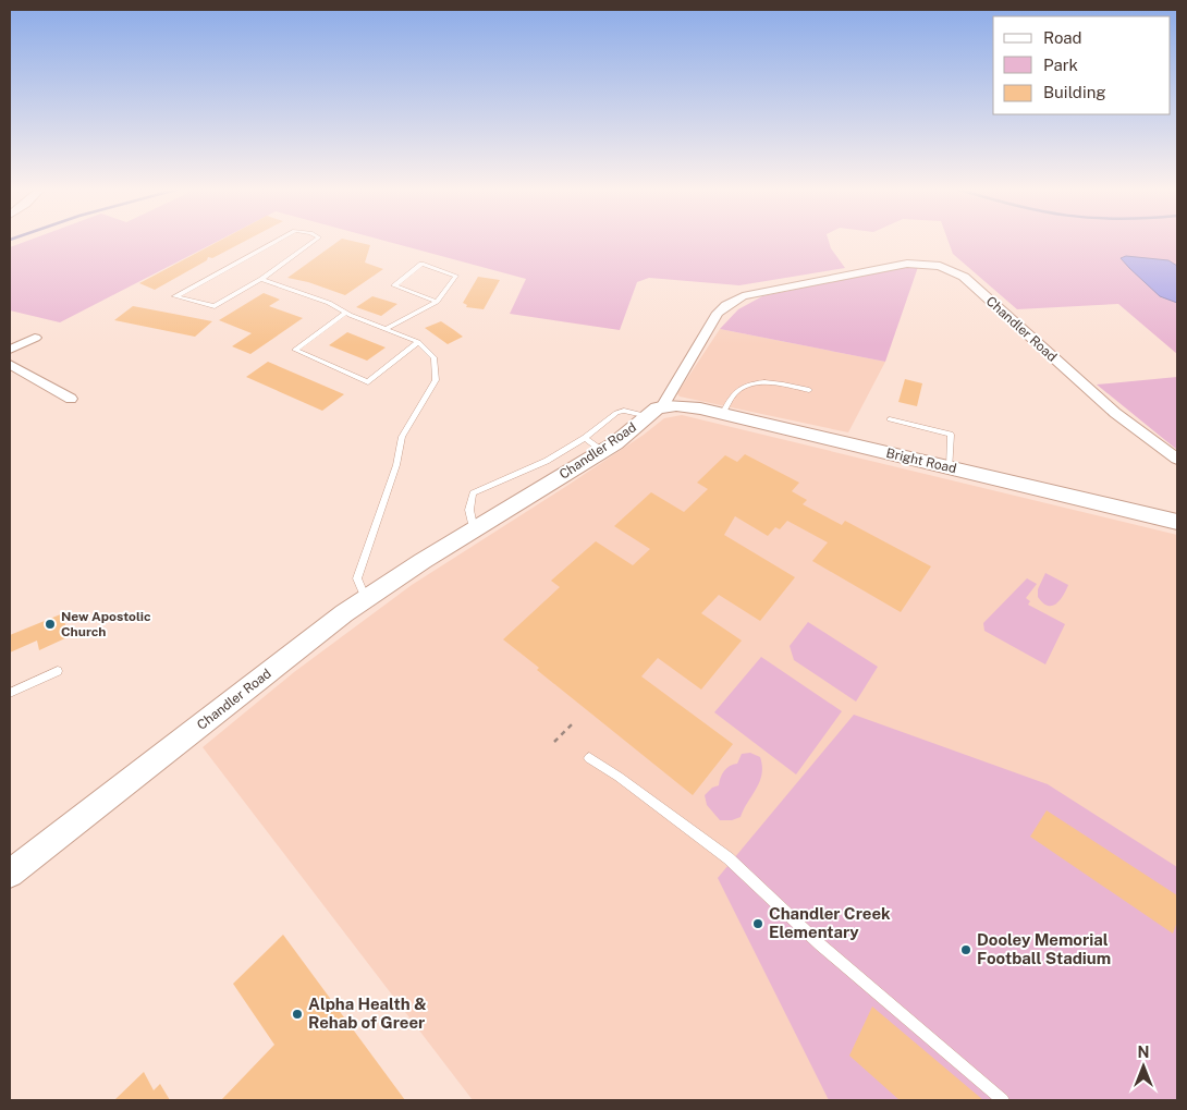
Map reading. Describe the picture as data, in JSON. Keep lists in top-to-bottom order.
{
  "streets": {
    "street": ["Chandler Road", "Bright Road"]
  },
  "crossings": [
    ["Chandler Road", "Bright Road"]
  ],
  "places": [
    "New Apostolic Church",
    "Chandler Creek Elementary",
    "Dooley Memorial Football Stadium",
    "Alpha Health & Rehab of Greer"
  ],
  "legend": ["Road", "Park", "Building"],
  "north": "top"
}
